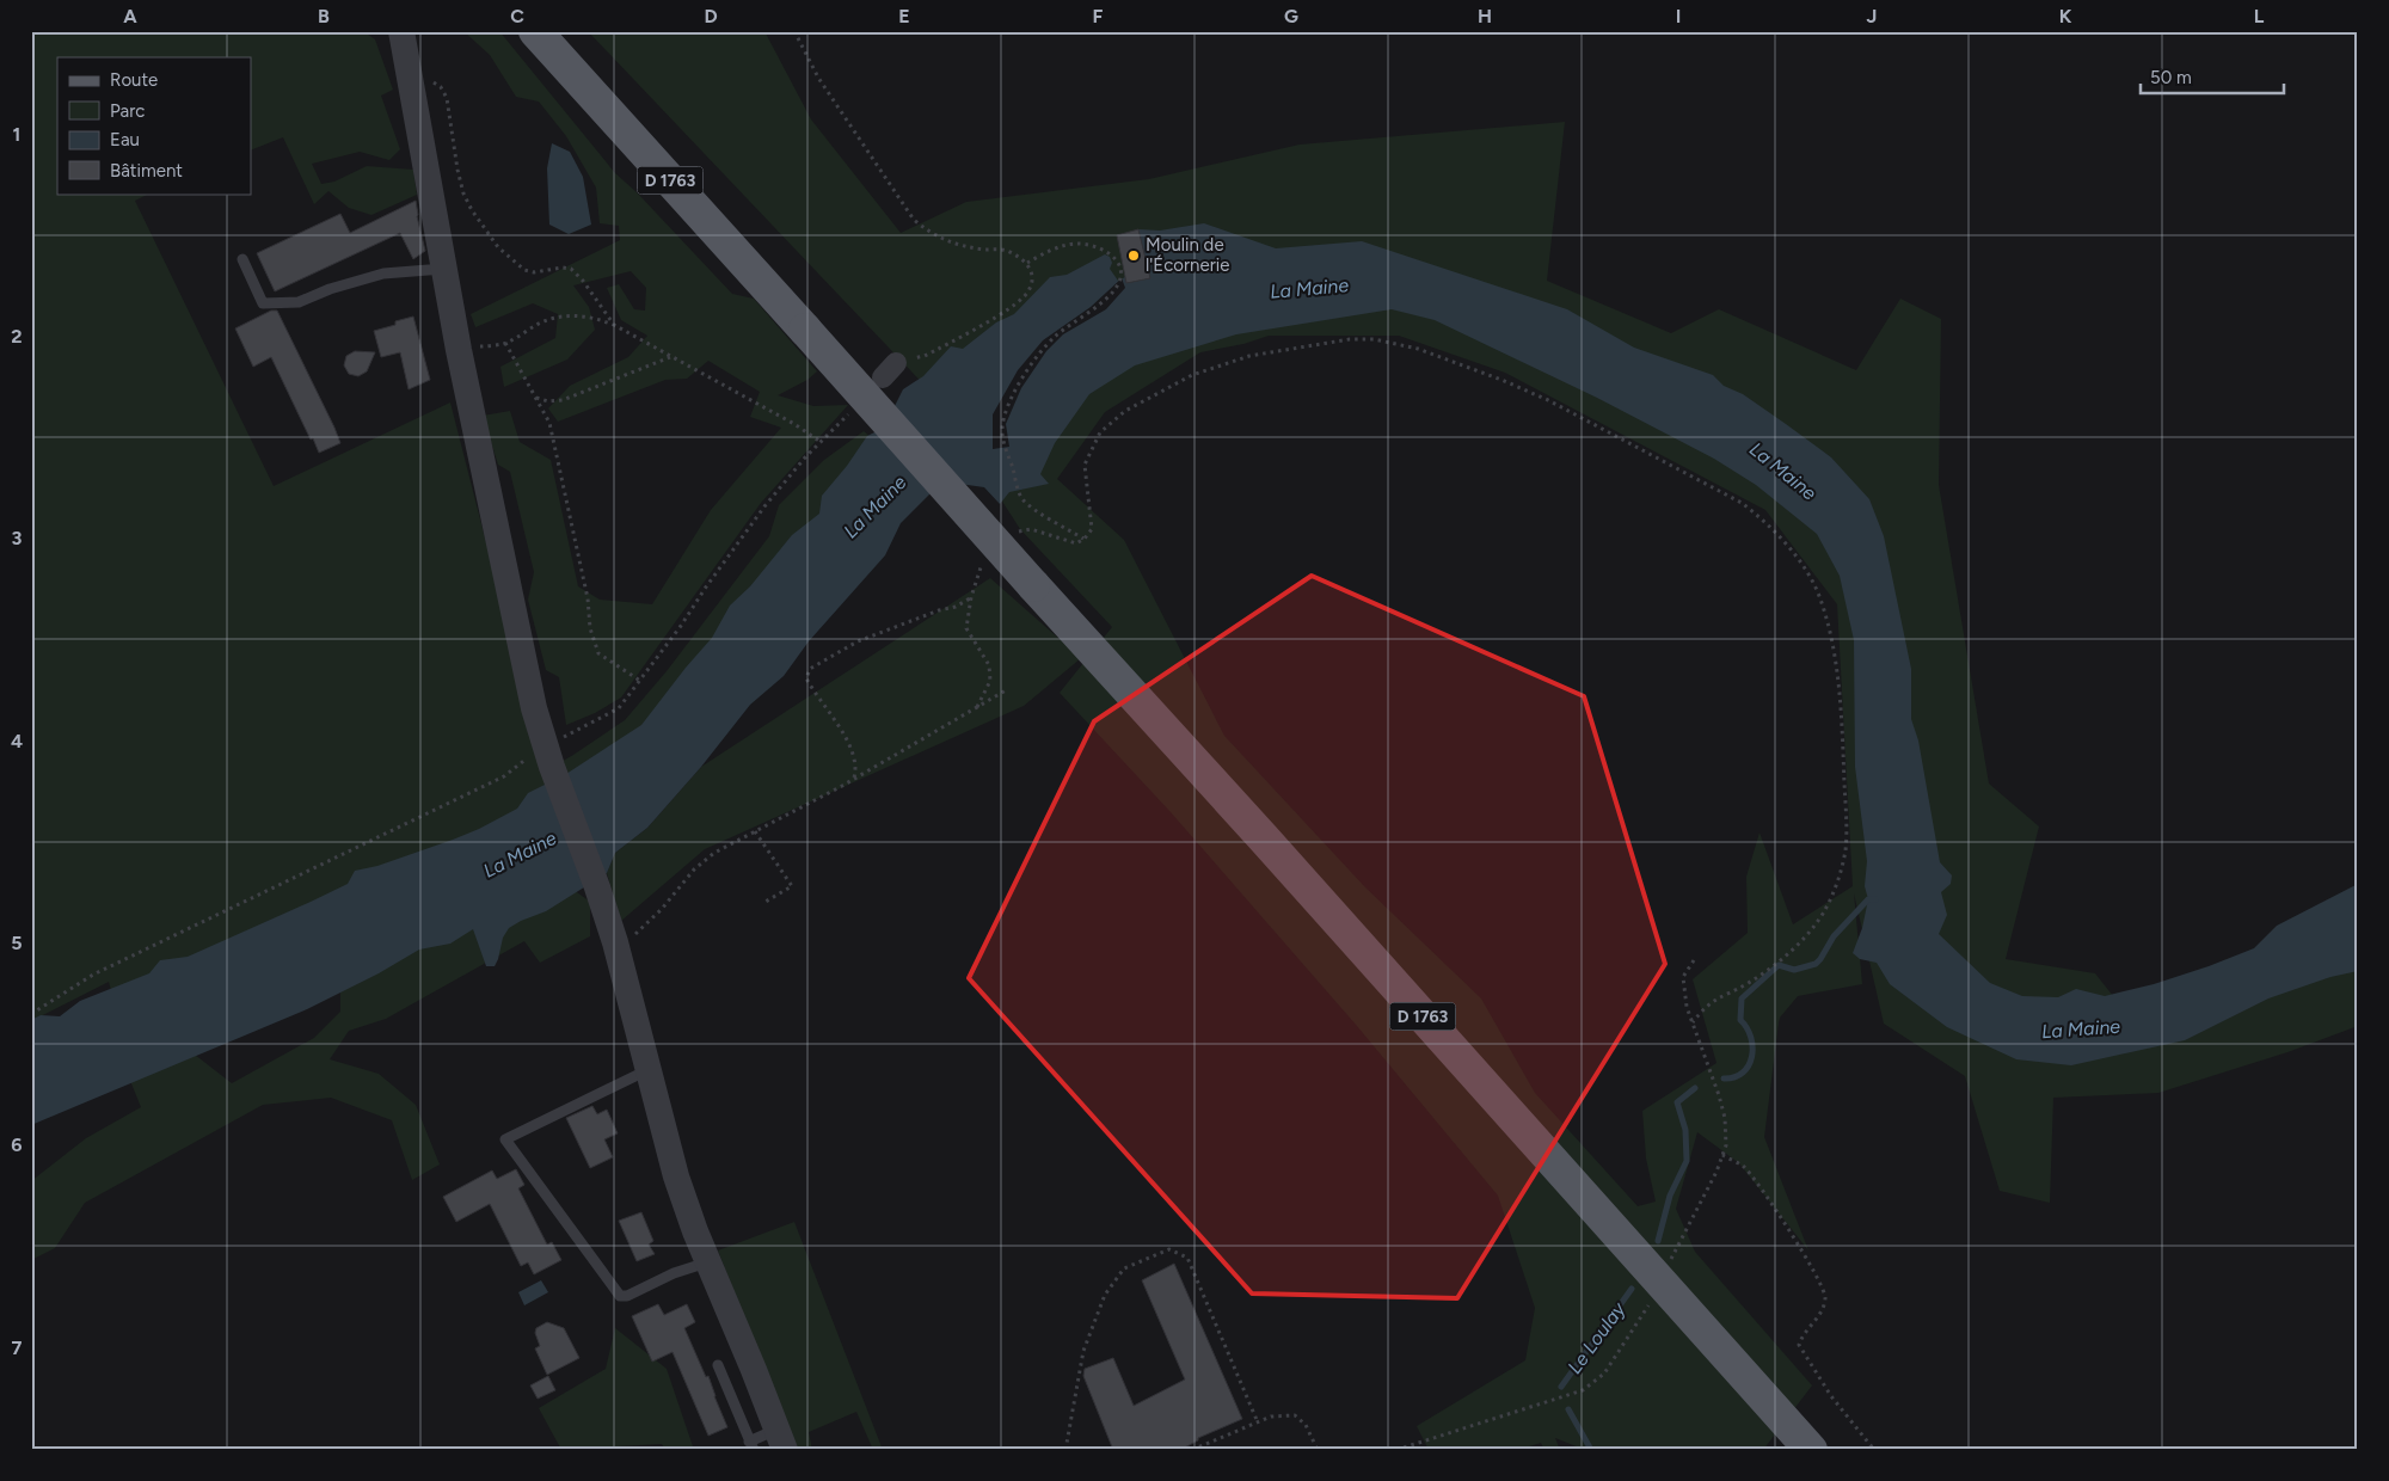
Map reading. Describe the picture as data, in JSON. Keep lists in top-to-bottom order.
{
  "streets": {
    "main road": ["D 1763"]
  },
  "water": ["La Maine", "Le Loulay"],
  "places": ["Moulin de l'Écornerie"],
  "legend": [
    "Route",
    "Parc",
    "Eau",
    "Bâtiment"
  ],
  "scale_bar": "50 m",
  "grid": {
    "columns": [
      "A",
      "B",
      "C",
      "D",
      "E",
      "F",
      "G",
      "H",
      "I",
      "J",
      "K",
      "L"
    ],
    "rows": [
      "1",
      "2",
      "3",
      "4",
      "5",
      "6",
      "7"
    ]
  }
}
